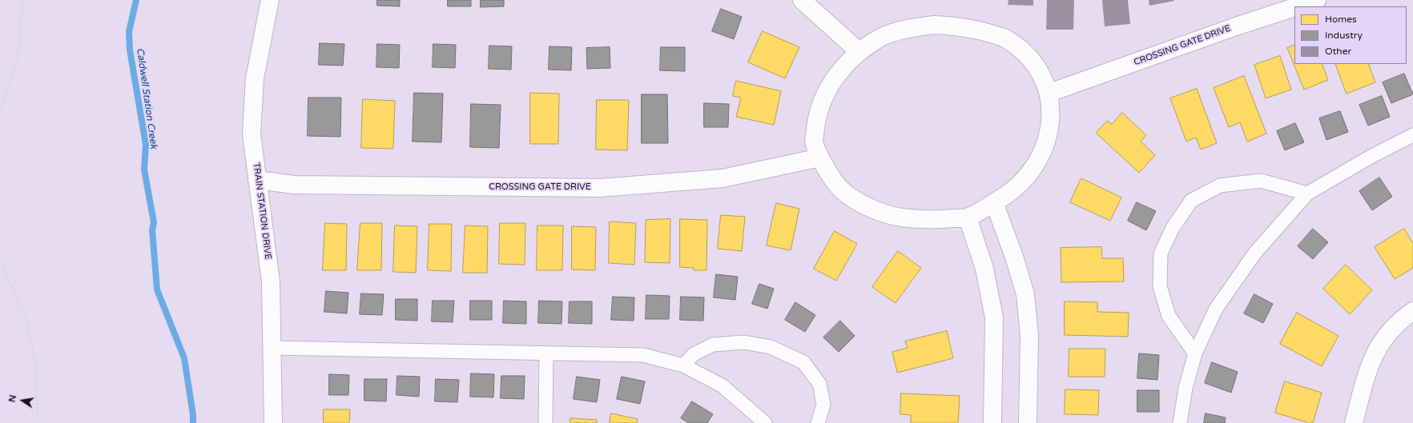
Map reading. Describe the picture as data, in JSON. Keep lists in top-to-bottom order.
{
  "streets": {
    "street": ["CROSSING GATE DRIVE", "TRAIN STATION DRIVE"]
  },
  "crossings": [
    ["CROSSING GATE DRIVE", "TRAIN STATION DRIVE"]
  ],
  "water": ["Caldwell Station Creek"],
  "legend": ["Homes", "Industry", "Other"],
  "north": "left"
}
